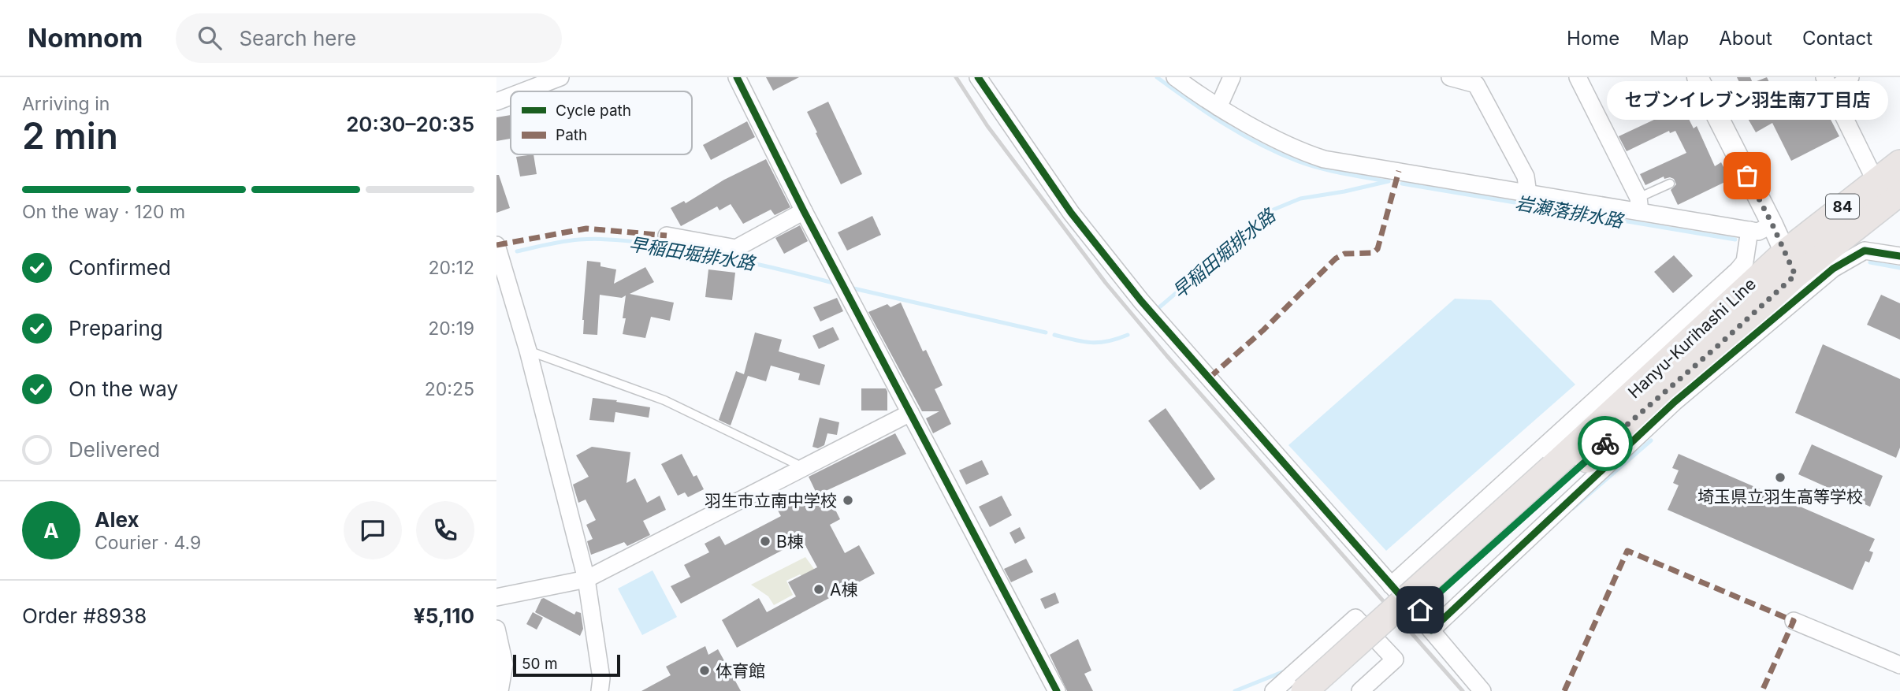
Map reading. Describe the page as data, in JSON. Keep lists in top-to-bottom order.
{
  "streets": {
    "main road": ["84", "Hanyu-Kurihashi Line"]
  },
  "crossings": [
    ["84", "Hanyu-Kurihashi Line"]
  ],
  "water": ["岩瀬落排水路", "早稲田堀排水路"],
  "places": [
    "セブンイレブン羽生南7丁目店",
    "埼玉県立羽生高等学校",
    "羽生市立南中学校",
    "B棟",
    "A棟",
    "体育館"
  ],
  "legend": ["Cycle path", "Path"],
  "scale_bar": "50 m",
  "page": {
    "header": "Nomnom",
    "search": "Search here",
    "nav": [
      "Home",
      "Map",
      "About",
      "Contact"
    ],
    "heading": ["2 min", "Arriving in", "20:30–20:35"],
    "panel": [
      "Alex",
      "Courier · 4.9",
      "Order #8938",
      "¥5,110"
    ],
    "bubble": "セブンイレブン羽生南7丁目店",
    "bar": "On the way · 120 m",
    "list": [
      ["Confirmed", "20:12"],
      ["Preparing", "20:19"],
      ["On the way", "20:25"],
      "Delivered"
    ],
    "round": "A",
    "scale": "50 m"
  }
}
